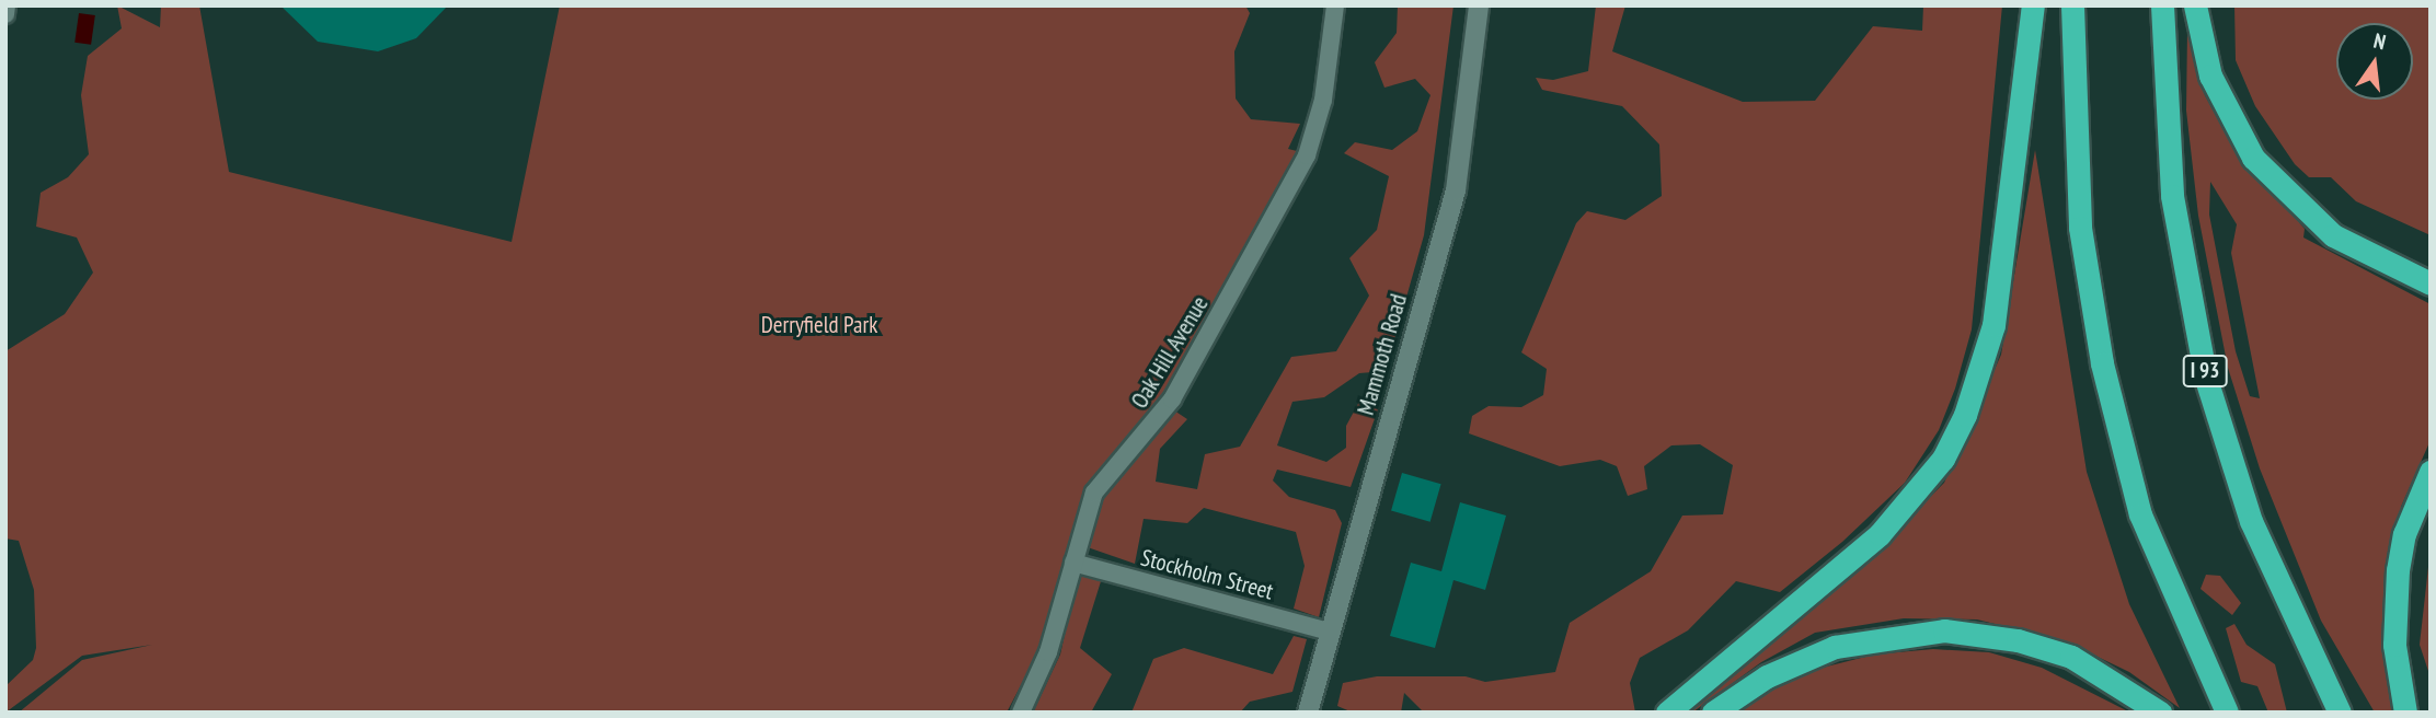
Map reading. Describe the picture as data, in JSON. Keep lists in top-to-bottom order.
{
  "streets": {
    "highway": ["I 93"],
    "main road": ["Mammoth Road"],
    "street": ["Oak Hill Avenue", "Stockholm Street"]
  },
  "crossings": [
    ["Oak Hill Avenue", "Stockholm Street"],
    ["Mammoth Road", "Stockholm Street"]
  ],
  "parks": ["Derryfield Park"],
  "north": "top"
}
